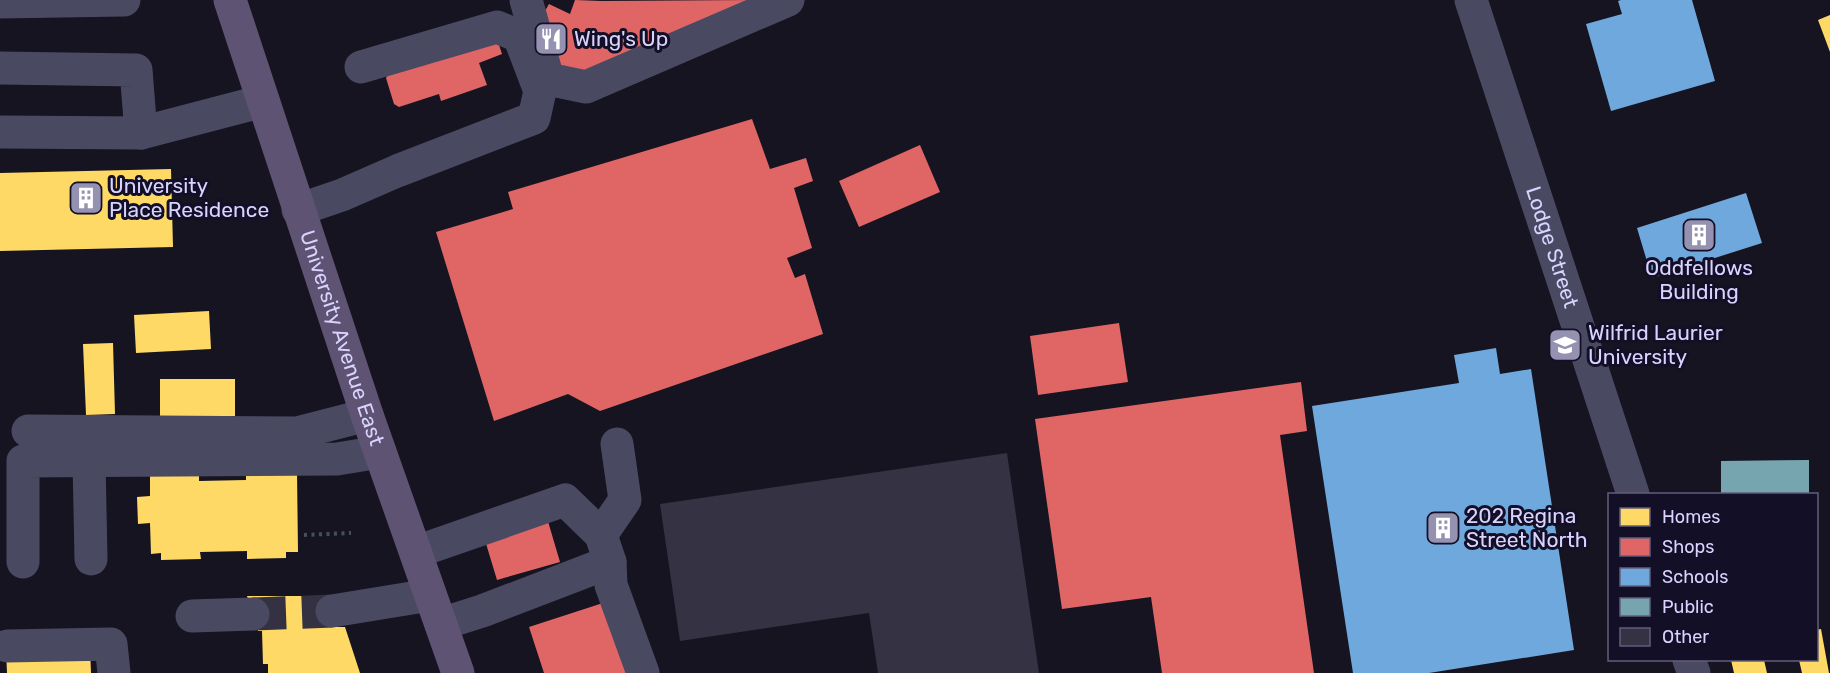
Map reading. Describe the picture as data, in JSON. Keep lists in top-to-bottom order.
{
  "streets": {
    "main road": ["University Avenue East"],
    "street": ["Lodge Street"]
  },
  "places": {
    "restaurant": ["Wing's Up"],
    "building": ["University Place Residence", "Oddfellows Building", "202 Regina Street North"],
    "school or university": ["Wilfrid Laurier University"]
  },
  "legend": [
    "Homes",
    "Shops",
    "Schools",
    "Public",
    "Other"
  ]
}
